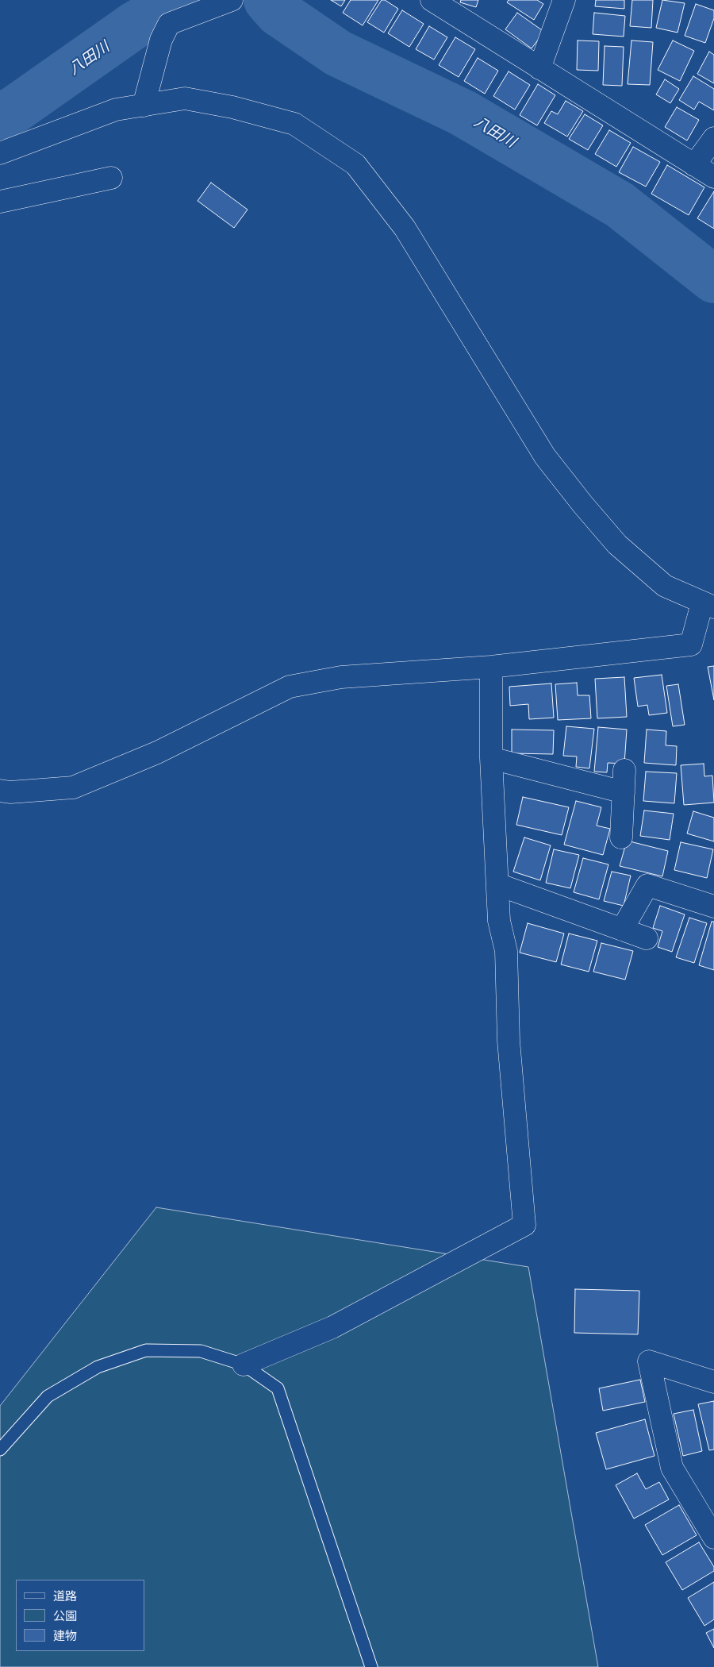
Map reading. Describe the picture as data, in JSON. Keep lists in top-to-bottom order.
{
  "water": ["八田川"],
  "legend": ["道路", "公園", "建物"]
}
